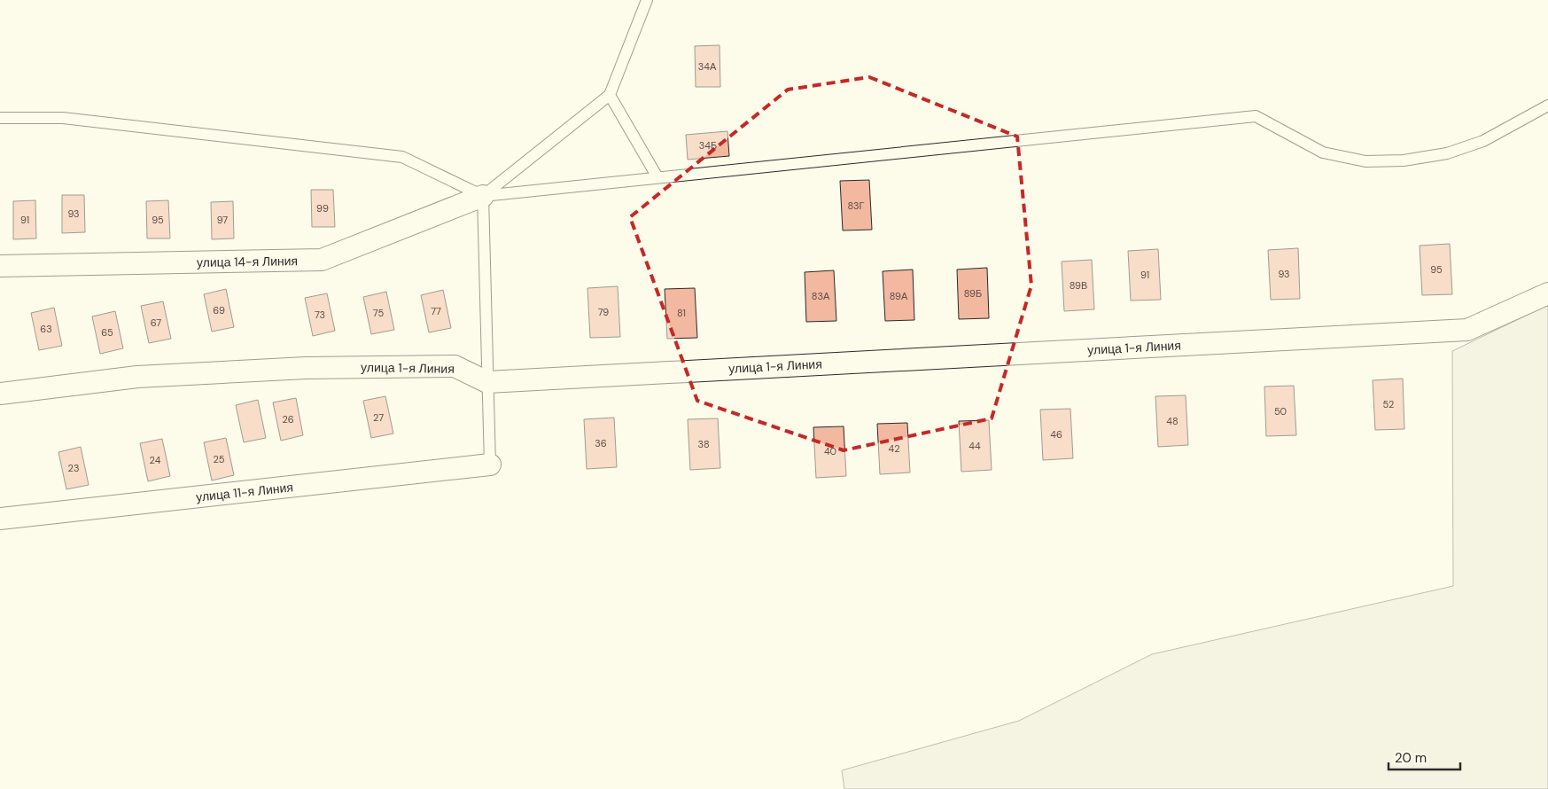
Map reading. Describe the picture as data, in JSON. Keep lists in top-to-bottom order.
{
  "streets": {
    "street": ["улица 14-я Линия", "улица 1-я Линия", "улица 11-я Линия"]
  },
  "house_numbers": [
    "34А",
    "34Б",
    "83Г",
    "99",
    "93",
    "91",
    "95",
    "97",
    "95",
    "93",
    "91",
    "89В",
    "89Б",
    "83А",
    "89А",
    "69",
    "77",
    "79",
    "75",
    "81",
    "73",
    "67",
    "63",
    "65",
    "52",
    "50",
    "27",
    "26",
    "48",
    "46",
    "36",
    "38",
    "44",
    "42",
    "40",
    "25",
    "24",
    "23"
  ],
  "scale_bar": "20 m"
}
